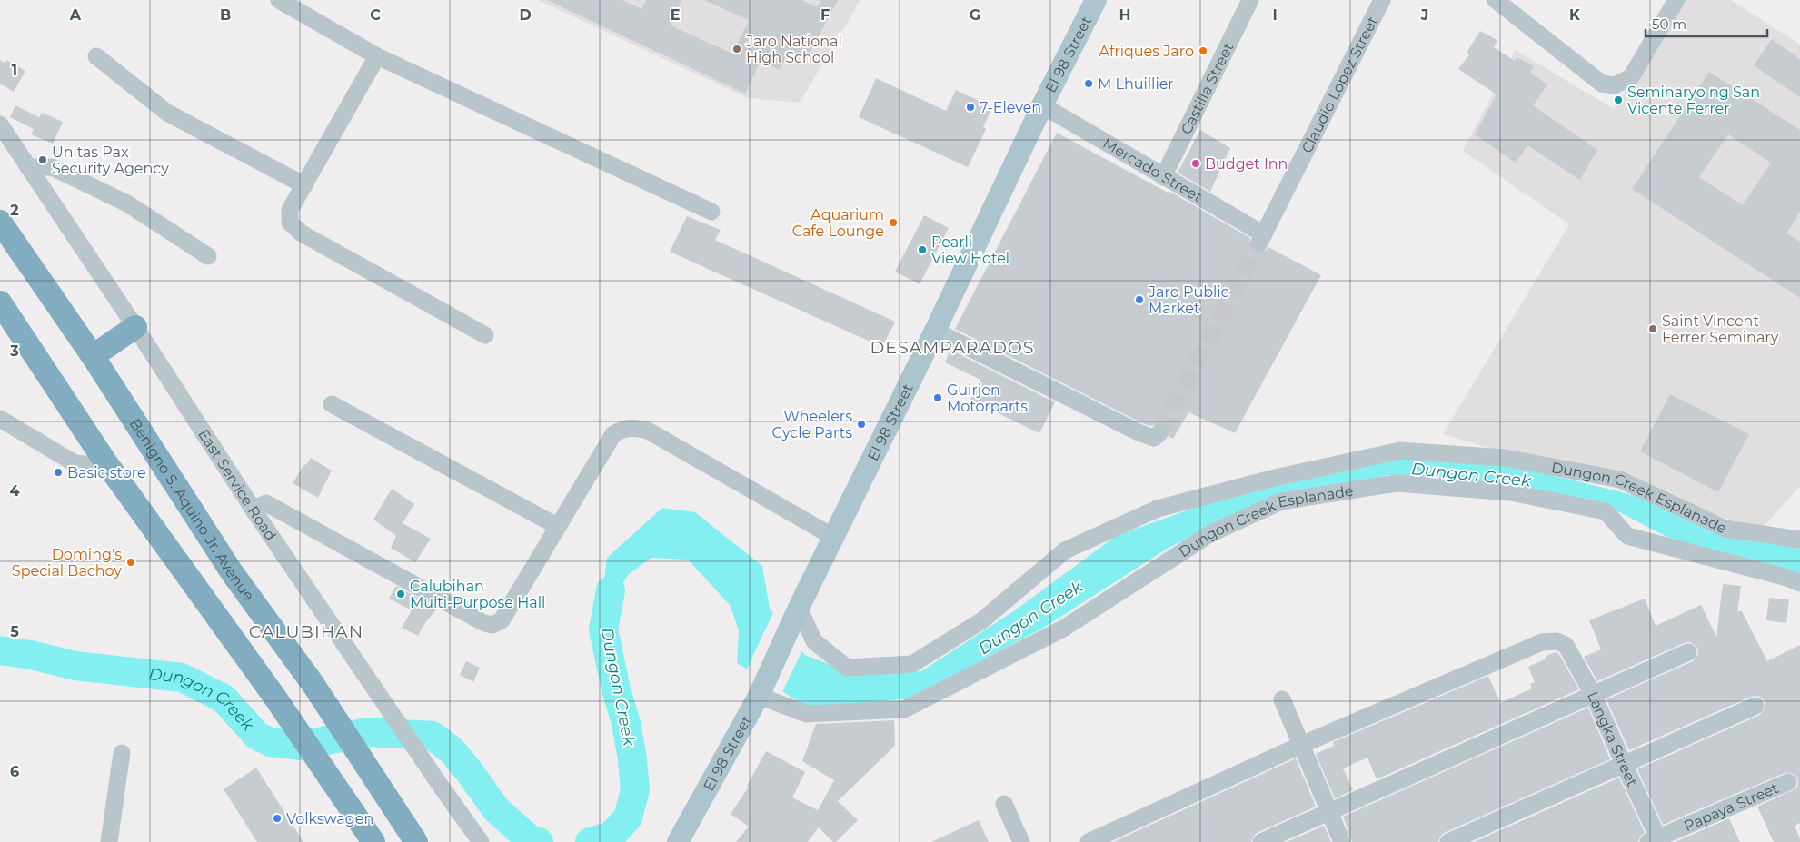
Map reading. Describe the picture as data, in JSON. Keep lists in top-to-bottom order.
{
  "streets": {
    "highway": ["Benigno S. Aquino Jr. Avenue"],
    "main road": ["El 98 Street"],
    "street": [
      "Claudio Lopez Street",
      "Castilla Street",
      "Mercado Street",
      "East Service Road",
      "Dungon Creek Esplanade",
      "Langka Street",
      "Papaya Street"
    ]
  },
  "crossings": [
    ["El 98 Street", "Mercado Street"],
    ["El 98 Street", "Dungon Creek Esplanade"],
    ["Claudio Lopez Street", "Mercado Street"],
    ["Castilla Street", "Mercado Street"],
    ["Langka Street", "Papaya Street"]
  ],
  "districts": ["DESAMPARADOS", "CALUBIHAN"],
  "water": ["Dungon Creek"],
  "places": [
    "Jaro National High School",
    "Afriques Jaro",
    "M Lhuillier",
    "Seminaryo ng San Vicente Ferrer",
    "7-Eleven",
    "Unitas Pax Security Agency",
    "Budget Inn",
    "Aquarium Cafe Lounge",
    "Pearli View Hotel",
    "Jaro Public Market",
    "Saint Vincent Ferrer Seminary",
    "Guirjen Motorparts",
    "Wheelers Cycle Parts",
    "Basic store",
    "Doming's Special Bachoy",
    "Calubihan Multi-Purpose Hall",
    "Volkswagen"
  ],
  "scale_bar": "50 m",
  "grid": {
    "columns": [
      "A",
      "B",
      "C",
      "D",
      "E",
      "F",
      "G",
      "H",
      "I",
      "J",
      "K"
    ],
    "rows": [
      "1",
      "2",
      "3",
      "4",
      "5",
      "6"
    ]
  }
}
